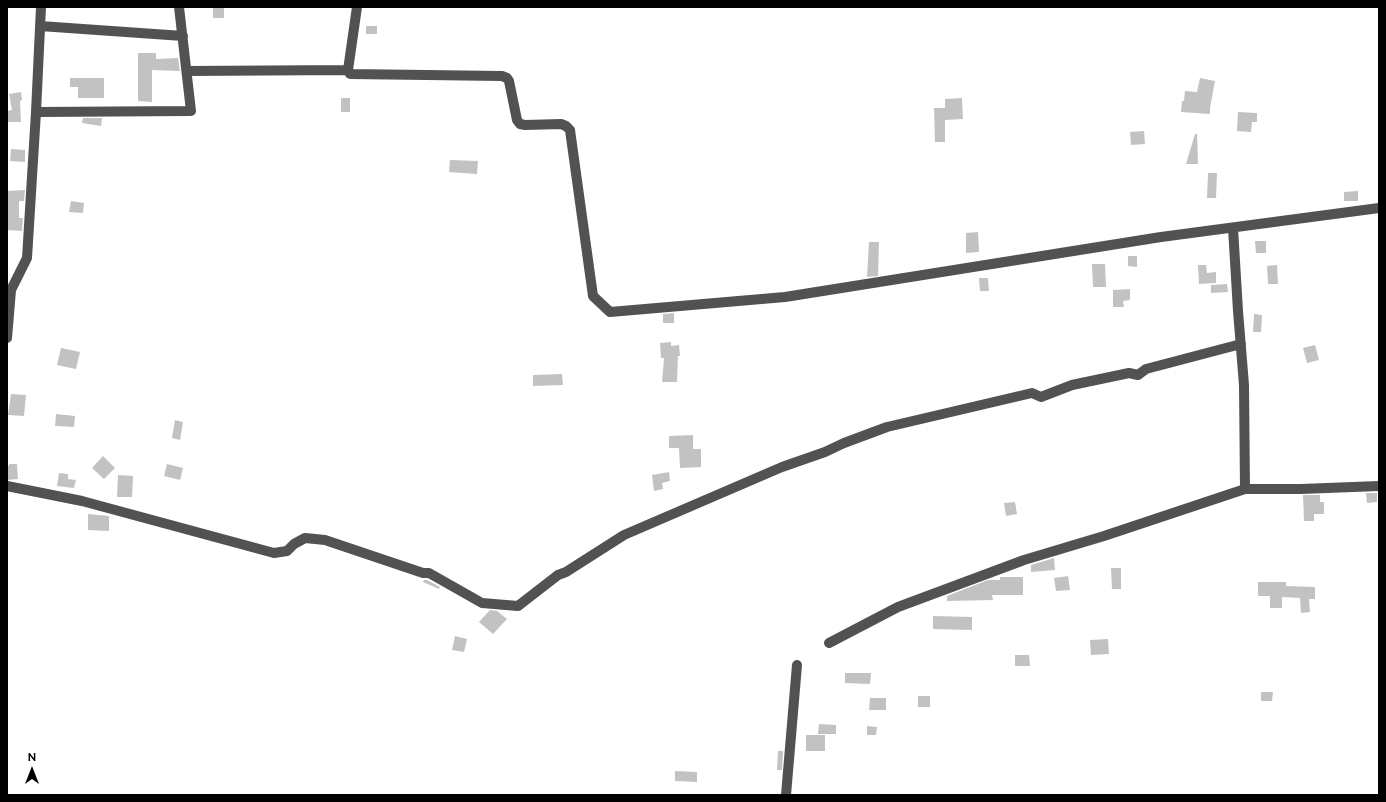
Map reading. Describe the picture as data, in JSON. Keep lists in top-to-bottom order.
{
  "north": "top"
}
